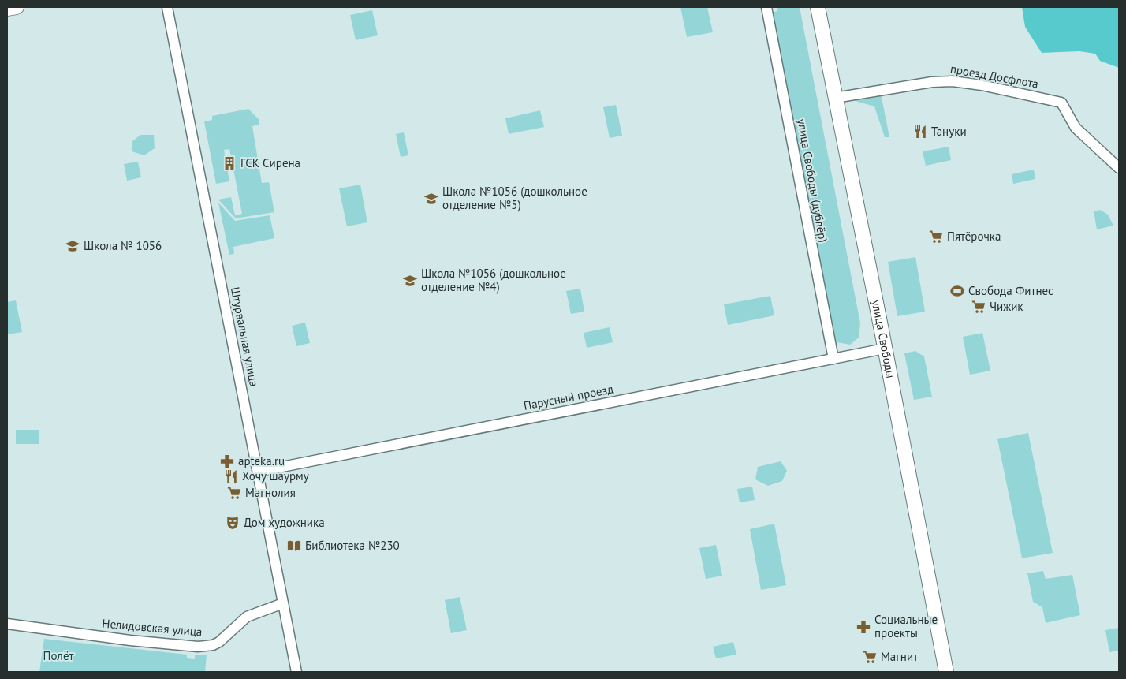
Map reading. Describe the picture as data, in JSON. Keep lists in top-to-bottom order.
{
  "streets": {
    "main road": ["улица Свободы"],
    "street": [
      "проезд Досфлота",
      "улица Свободы (дублёр)",
      "Штурвальная улица",
      "Парусный проезд",
      "Нелидовская улица"
    ]
  },
  "crossings": [
    ["проезд Досфлота", "улица Свободы"],
    ["улица Свободы (дублёр)", "Парусный проезд"],
    ["Штурвальная улица", "Парусный проезд"],
    ["Штурвальная улица", "Нелидовская улица"],
    ["улица Свободы", "Парусный проезд"]
  ],
  "parks": ["Полёт"],
  "places": {
    "restaurant": ["Тануки", "Хочу шаурму"],
    "building": ["ГСК Сирена"],
    "school or university": ["Школа №1056 (дошкольное отделение №5)", "Школа № 1056", "Школа №1056 (дошкольное отделение №4)"],
    "supermarket": [
      "Пятёрочка",
      "Чижик",
      "Магнолия",
      "Магнит"
    ],
    "sports": ["Свобода Фитнес"],
    "pharmacy": ["apteka.ru", "Социальные проекты"],
    "theatre": ["Дом художника"],
    "library": ["Библиотека №230"]
  }
}
